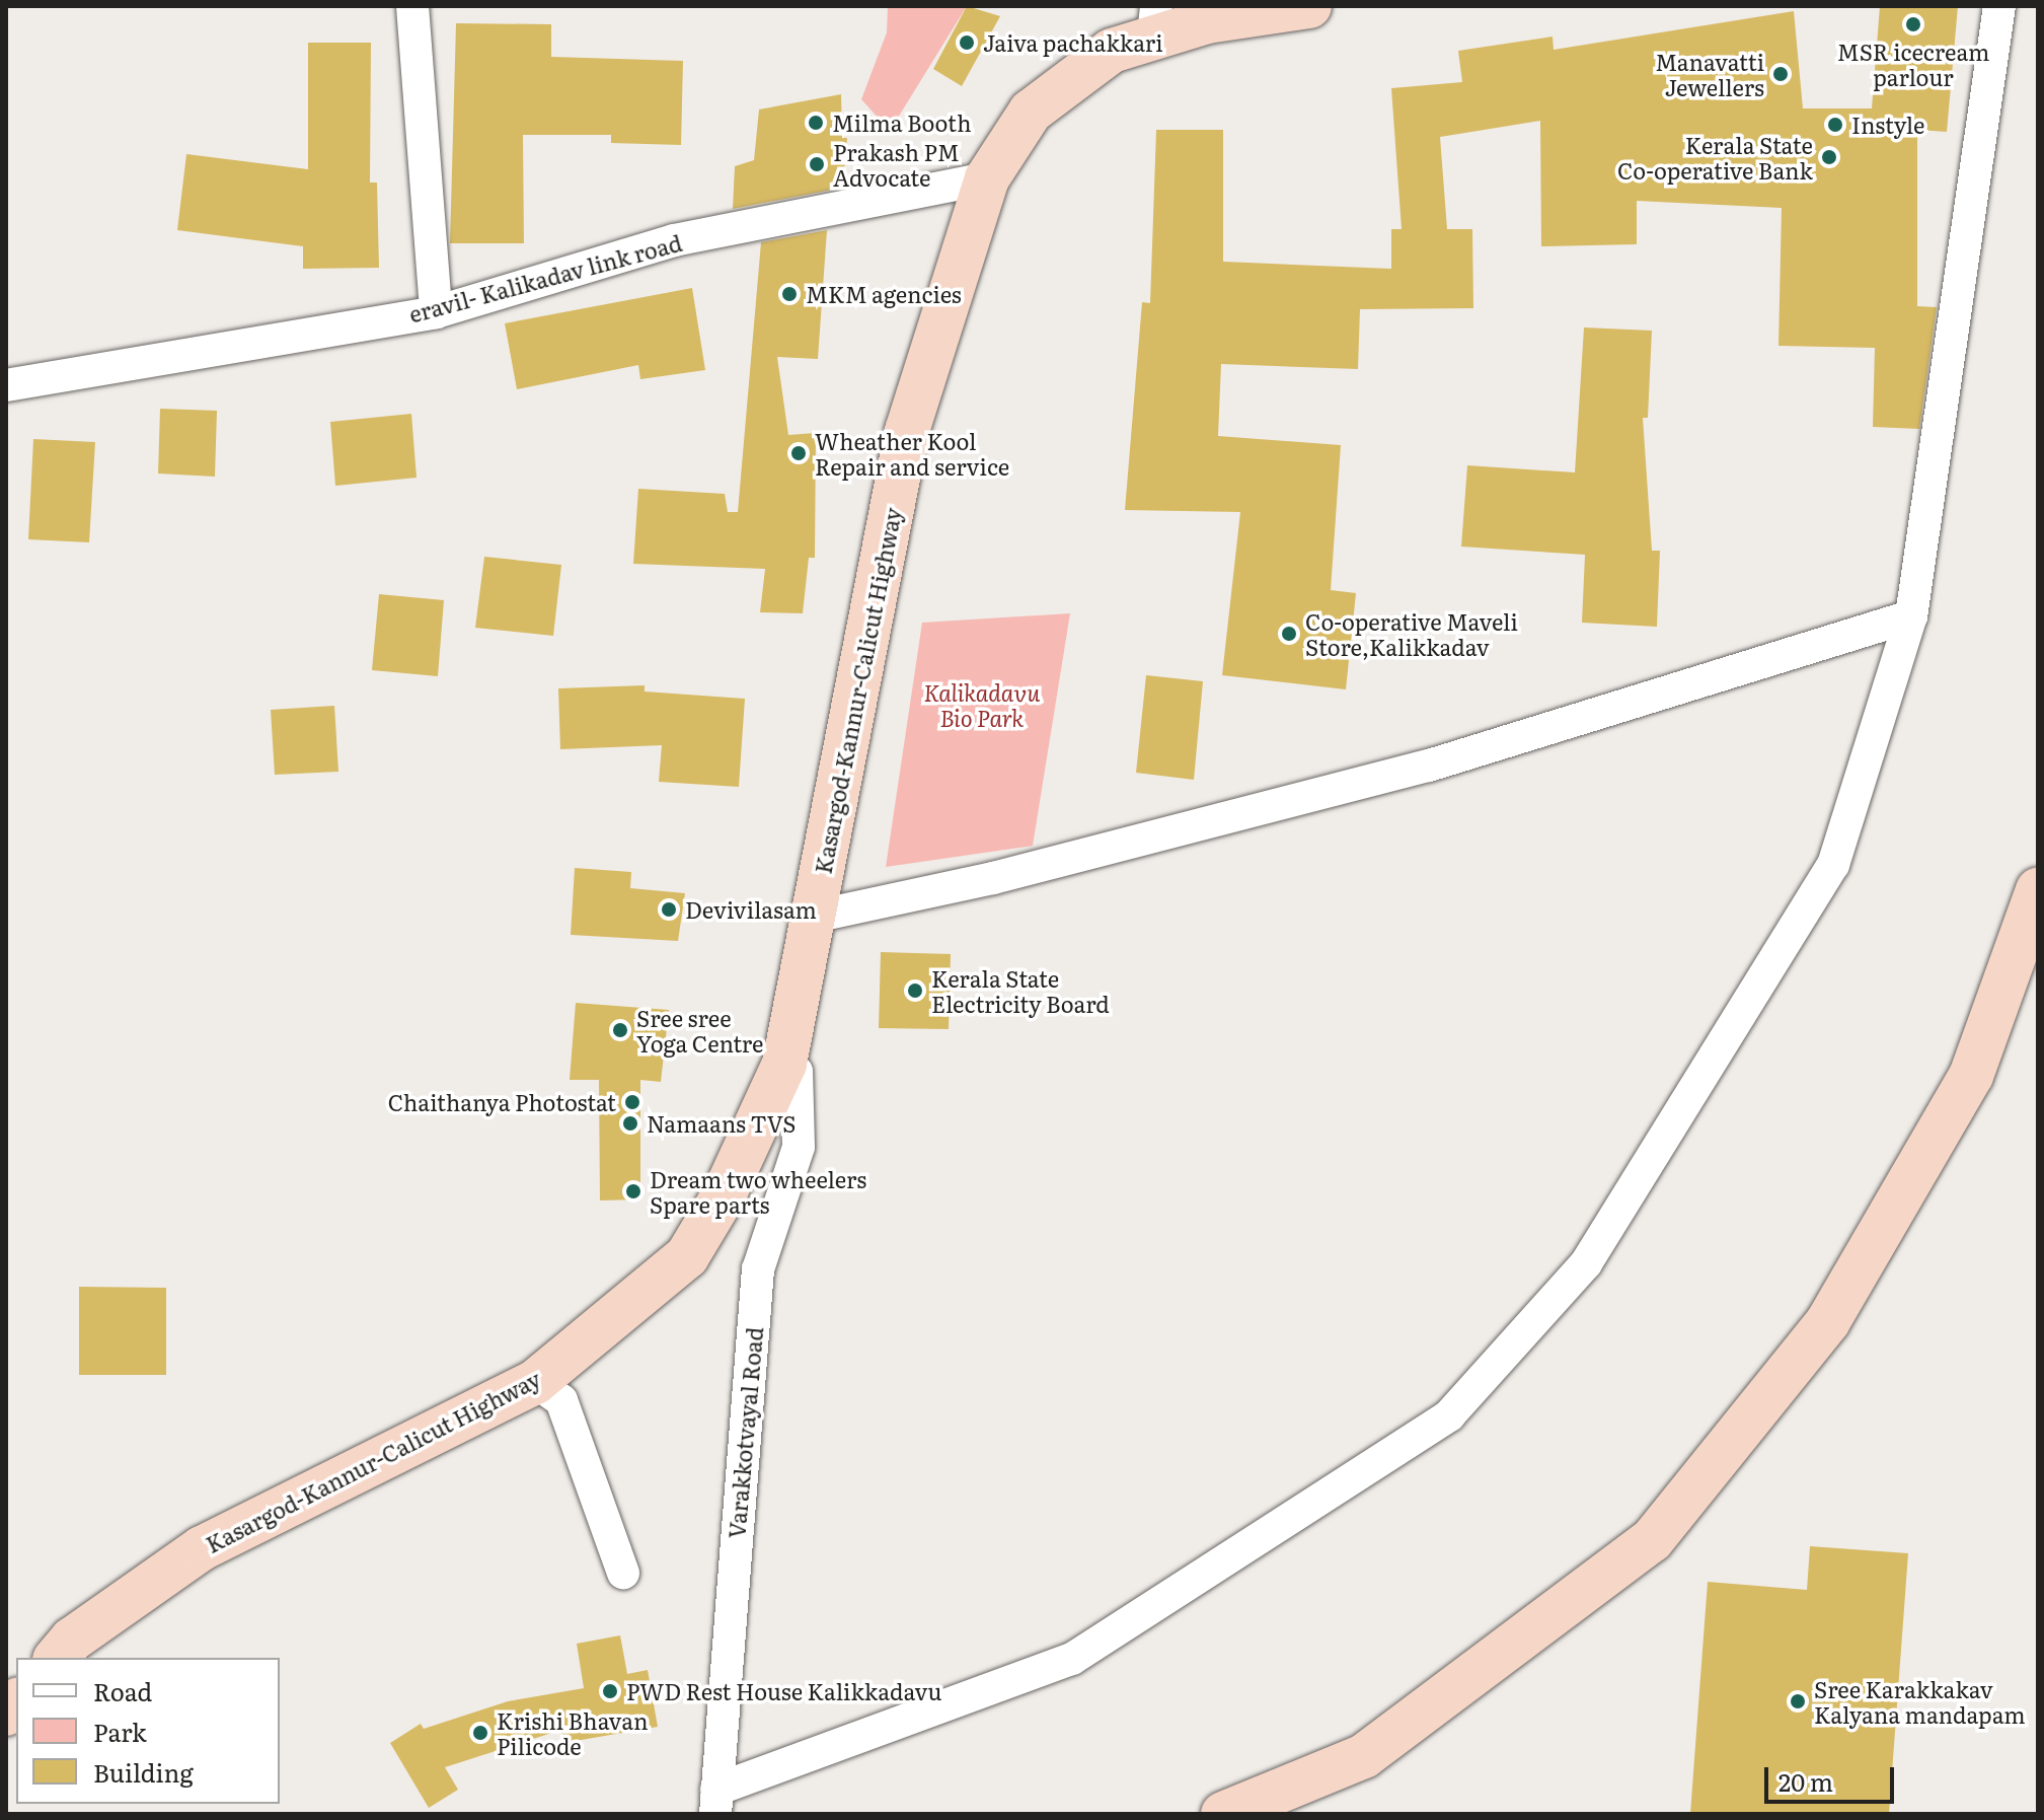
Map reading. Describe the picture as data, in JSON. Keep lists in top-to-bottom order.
{
  "streets": {
    "highway": ["Kasargod-Kannur-Calicut Highway"],
    "street": ["eravil- Kalikadav link road", "Varakkotvayal Road"]
  },
  "crossings": [
    ["eravil- Kalikadav link road", "Kasargod-Kannur-Calicut Highway"],
    ["Kasargod-Kannur-Calicut Highway", "Varakkotvayal Road"]
  ],
  "parks": ["Kalikadavu Bio Park"],
  "places": [
    "MSR icecream parlour",
    "Jaiva pachakkari",
    "Manavatti Jewellers",
    "Milma Booth",
    "Instyle",
    "Kerala State Co-operative Bank",
    "Prakash PM Advocate",
    "MKM agencies",
    "Wheather Kool Repair and service",
    "Co-operative Maveli Store,Kalikkadav",
    "Devivilasam",
    "Kerala State Electricity Board",
    "Sree sree Yoga Centre",
    "Chaithanya Photostat",
    "Namaans TVS",
    "Dream two wheelers Spare parts",
    "PWD Rest House Kalikkadavu",
    "Sree Karakkakav Kalyana mandapam",
    "Krishi Bhavan Pilicode"
  ],
  "legend": ["Road", "Park", "Building"],
  "scale_bar": "20 m"
}
